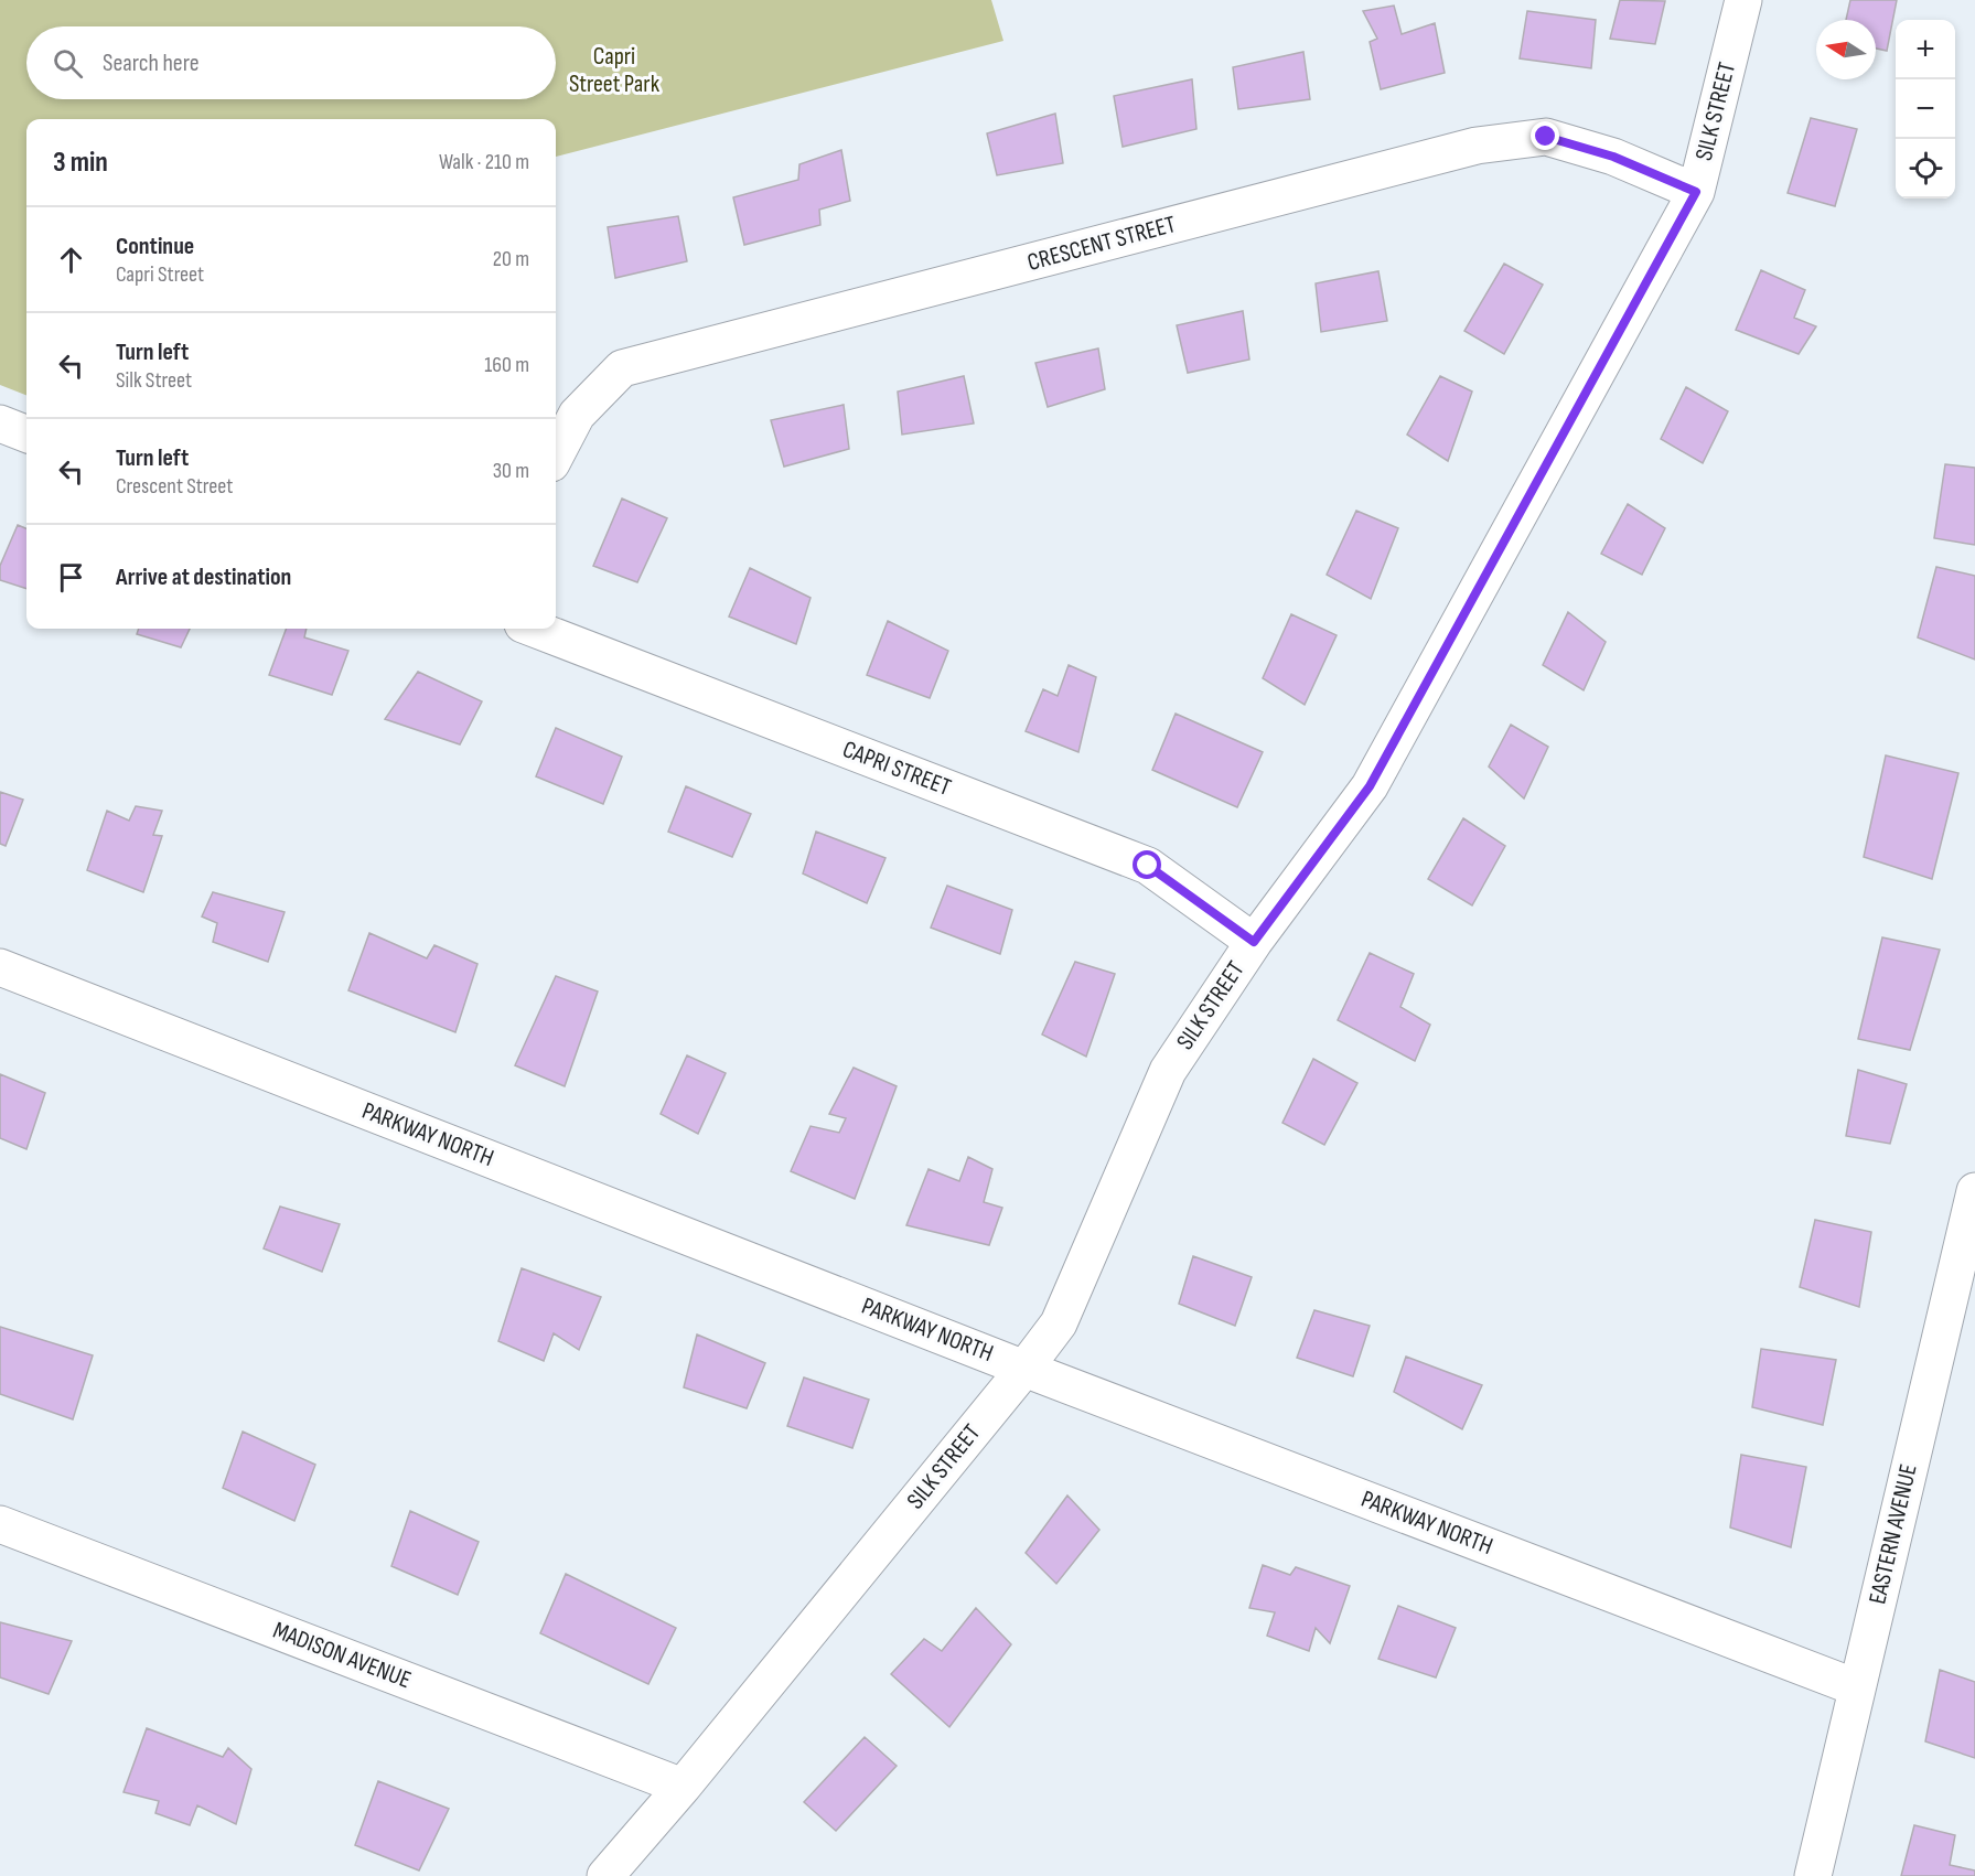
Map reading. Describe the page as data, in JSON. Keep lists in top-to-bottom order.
{
  "streets": {
    "street": [
      "SILK STREET",
      "CRESCENT STREET",
      "CAPRI STREET",
      "PARKWAY NORTH",
      "EASTERN AVENUE",
      "MADISON AVENUE"
    ]
  },
  "crossings": [
    ["SILK STREET", "CRESCENT STREET"],
    ["SILK STREET", "CAPRI STREET"],
    ["SILK STREET", "PARKWAY NORTH"],
    ["SILK STREET", "MADISON AVENUE"],
    ["PARKWAY NORTH", "EASTERN AVENUE"]
  ],
  "parks": ["Capri Street Park"],
  "north": "left",
  "page": {
    "map_buttons": ["+", "−"],
    "search": "Search here",
    "heading": ["3 min", "Walk · 210 m"],
    "list": [
      ["Continue", "Capri Street", "20 m"],
      ["Turn left", "Silk Street", "160 m"],
      ["Turn left", "Crescent Street", "30 m"],
      "Arrive at destination"
    ]
  }
}
